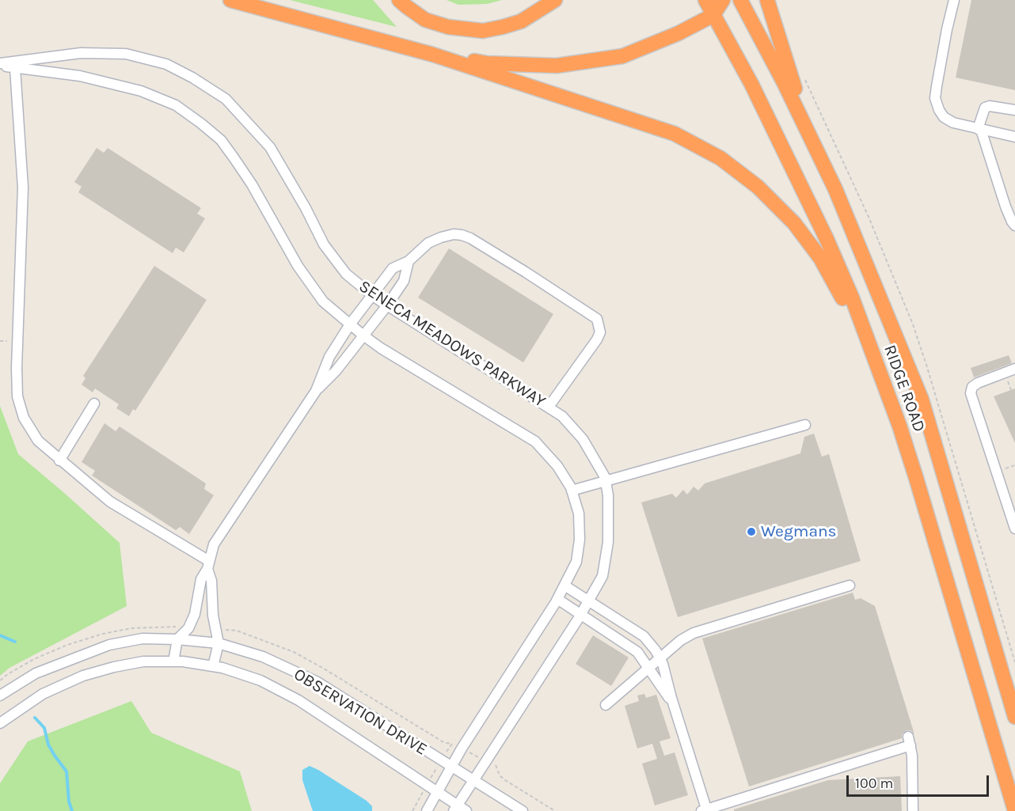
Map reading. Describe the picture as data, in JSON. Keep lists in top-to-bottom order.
{
  "streets": {
    "highway": ["RIDGE ROAD"],
    "street": ["SENECA MEADOWS PARKWAY", "OBSERVATION DRIVE"]
  },
  "crossings": [
    ["SENECA MEADOWS PARKWAY", "OBSERVATION DRIVE"]
  ],
  "places": ["Wegmans"],
  "scale_bar": "100 m"
}
